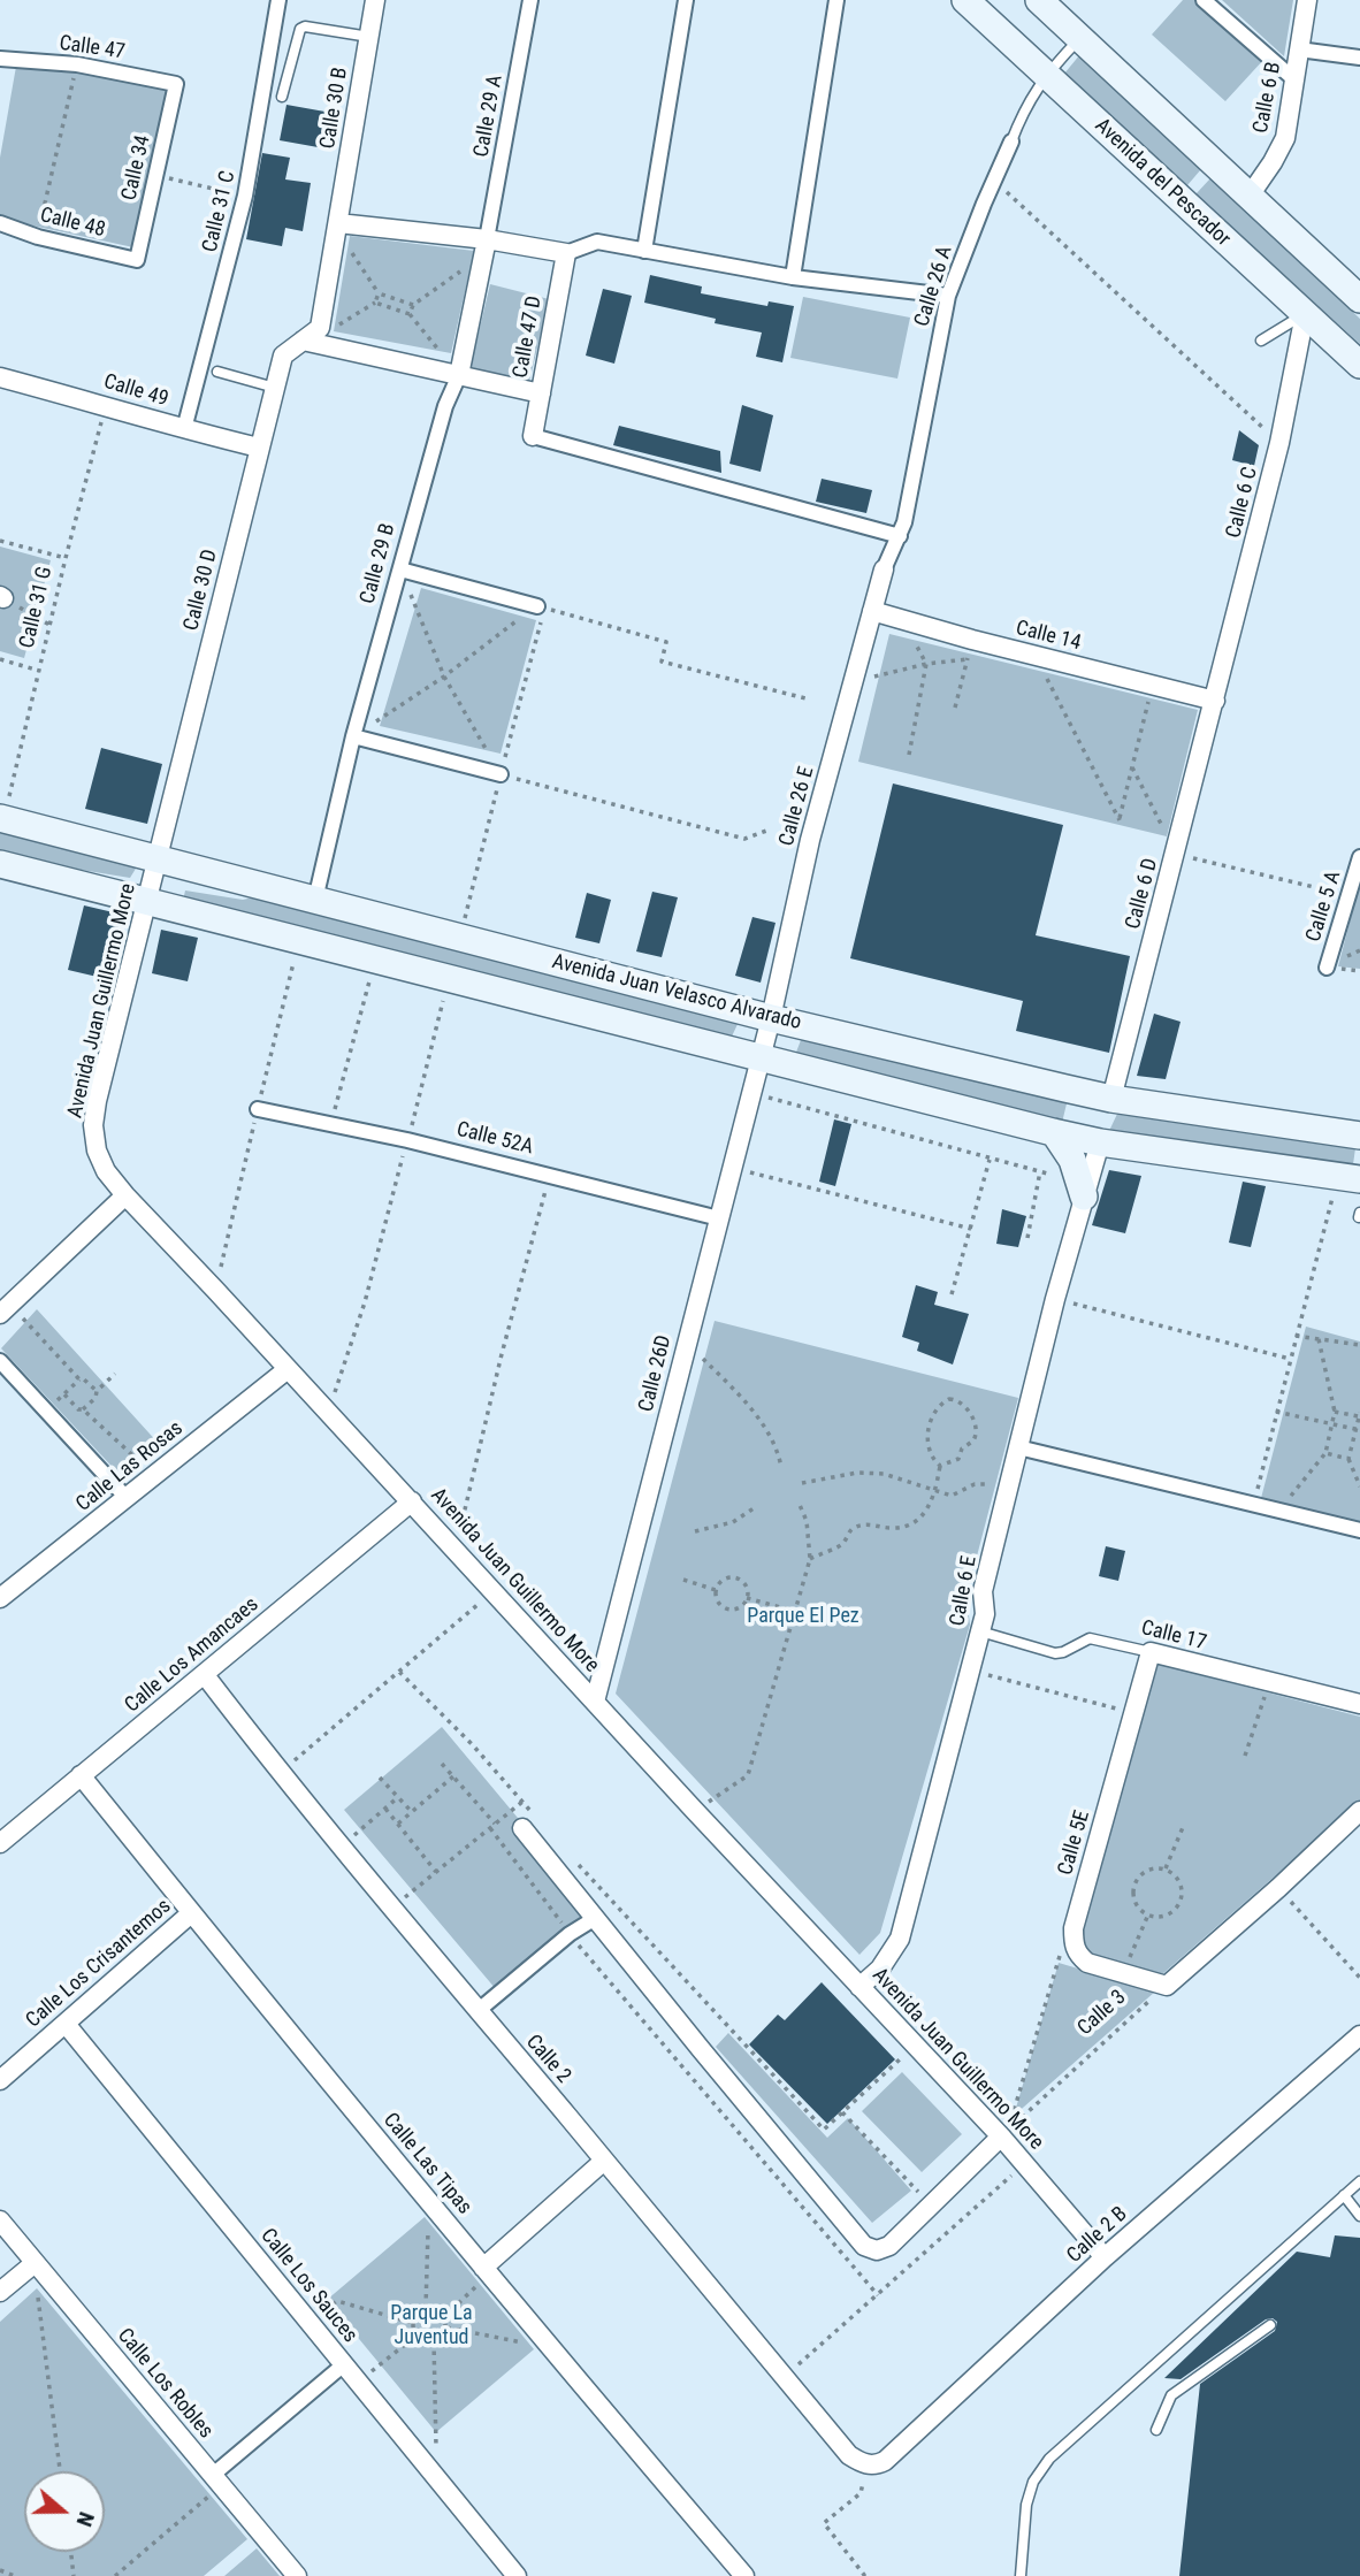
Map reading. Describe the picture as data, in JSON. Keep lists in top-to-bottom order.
{
  "streets": {
    "main road": ["Avenida del Pescador", "Avenida Juan Velasco Alvarado"],
    "street": [
      "Calle 47",
      "Calle 6 B",
      "Calle 30 B",
      "Calle 29 A",
      "Calle 34",
      "Calle 31 C",
      "Calle 48",
      "Calle 26 A",
      "Calle 47 D",
      "Calle 49",
      "Calle 6 C",
      "Calle 29 B",
      "Calle 30 D",
      "Calle 14",
      "Calle 26 E",
      "Calle 6 D",
      "Calle 5 A",
      "Avenida Juan Guillermo More",
      "Calle 52A",
      "Calle 26D",
      "Calle Las Rosas",
      "Calle 6 E",
      "Calle 17",
      "Calle Los Amancaes",
      "Calle 5E",
      "Calle Los Crisantemos",
      "Calle 2",
      "Calle Las Tipas",
      "Calle 2 B",
      "Calle Los Sauces",
      "Calle Los Robles"
    ],
    "path": ["Calle 31 G", "Calle 3"]
  },
  "crossings": [
    ["Calle 47", "Calle 34"],
    ["Calle 30 B", "Calle 30 D"],
    ["Calle 29 A", "Calle 29 B"],
    ["Calle 34", "Calle 48"],
    ["Avenida del Pescador", "Calle 26 A"],
    ["Avenida del Pescador", "Calle 6 C"],
    ["Calle 31 C", "Calle 49"],
    ["Calle 26 A", "Calle 47 D"],
    ["Calle 26 A", "Calle 26 E"],
    ["Calle 49", "Calle 30 D"],
    ["Calle 49", "Calle 31 G"],
    ["Calle 6 C", "Calle 14"],
    ["Calle 6 C", "Calle 6 D"],
    ["Calle 29 B", "Avenida Juan Velasco Alvarado"],
    ["Calle 30 D", "Avenida Juan Velasco Alvarado"],
    ["Calle 30 D", "Avenida Juan Guillermo More"],
    ["Calle 31 G", "Avenida Juan Velasco Alvarado"],
    ["Calle 14", "Calle 26 E"],
    ["Calle 14", "Calle 6 D"],
    ["Calle 26 E", "Avenida Juan Velasco Alvarado"],
    ["Calle 26 E", "Calle 26D"],
    ["Calle 6 D", "Avenida Juan Velasco Alvarado"],
    ["Avenida Juan Velasco Alvarado", "Avenida Juan Guillermo More"],
    ["Avenida Juan Velasco Alvarado", "Calle 26D"],
    ["Avenida Juan Velasco Alvarado", "Calle 6 E"],
    ["Avenida Juan Guillermo More", "Calle 26D"],
    ["Avenida Juan Guillermo More", "Calle Las Rosas"],
    ["Avenida Juan Guillermo More", "Calle 6 E"],
    ["Avenida Juan Guillermo More", "Calle Los Amancaes"],
    ["Avenida Juan Guillermo More", "Calle 3"],
    ["Avenida Juan Guillermo More", "Calle 2 B"],
    ["Calle 52A", "Calle 26D"],
    ["Calle 6 E", "Calle 17"],
    ["Calle 17", "Calle 5E"],
    ["Calle Los Amancaes", "Calle 2"],
    ["Calle Los Amancaes", "Calle Las Tipas"],
    ["Calle Los Crisantemos", "Calle Las Tipas"],
    ["Calle Los Crisantemos", "Calle Los Sauces"],
    ["Calle 2", "Calle 2 B"]
  ],
  "parks": ["Parque El Pez", "Parque La Juventud"],
  "north": "right"
}
